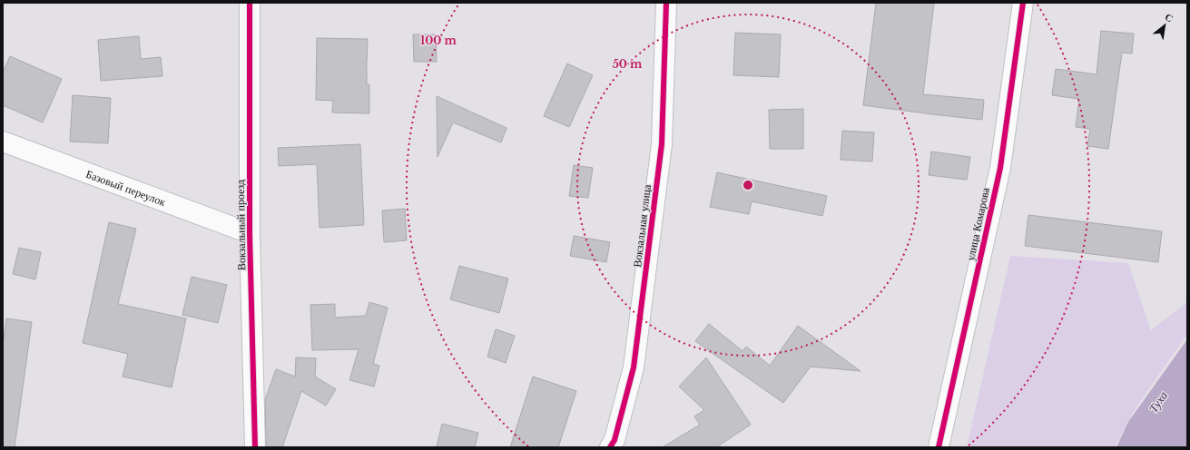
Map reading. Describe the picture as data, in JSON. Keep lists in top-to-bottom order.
{
  "streets": {
    "street": [
      "Базовый переулок",
      "улица Комарова",
      "Вокзальный проезд",
      "Вокзальная улица"
    ]
  },
  "crossings": [
    ["Базовый переулок", "Вокзальный проезд"]
  ],
  "water": ["Туха"],
  "north": "top right",
  "rings": ["100 m", "50 m"]
}
